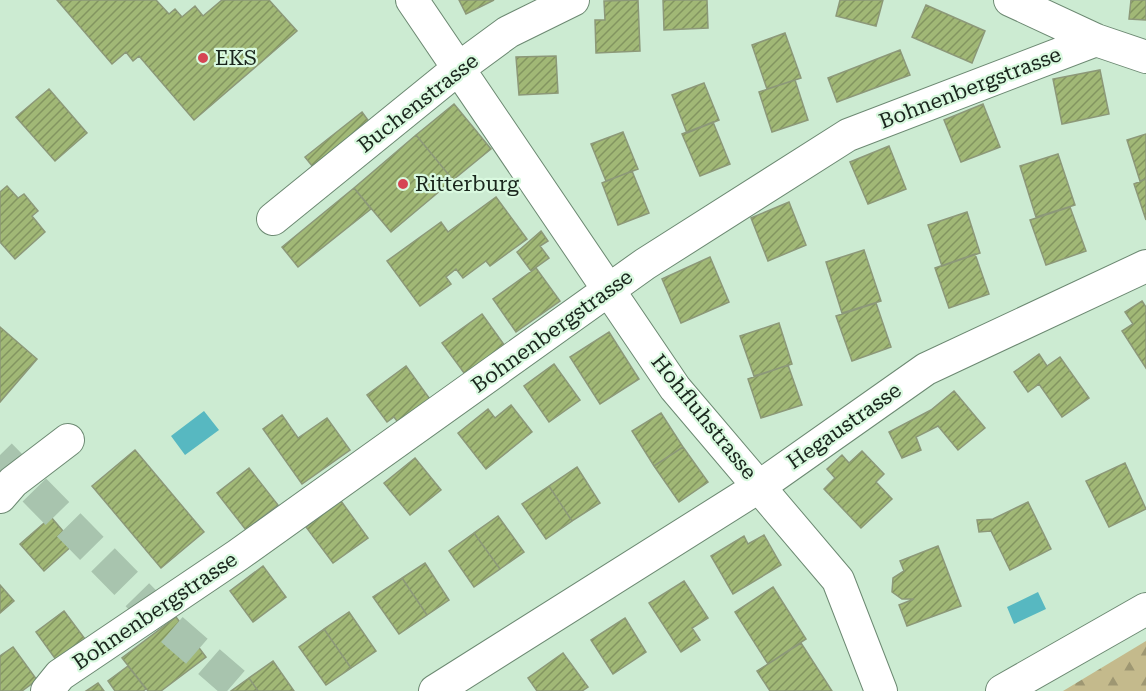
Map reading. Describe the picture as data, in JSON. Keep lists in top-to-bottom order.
{
  "streets": {
    "street": [
      "Bohnenbergstrasse",
      "Buchenstrasse",
      "Hohfluhstrasse",
      "Hegaustrasse"
    ]
  },
  "crossings": [
    ["Bohnenbergstrasse", "Hohfluhstrasse"],
    ["Buchenstrasse", "Hohfluhstrasse"],
    ["Hohfluhstrasse", "Hegaustrasse"]
  ],
  "places": ["EKS", "Ritterburg"]
}
